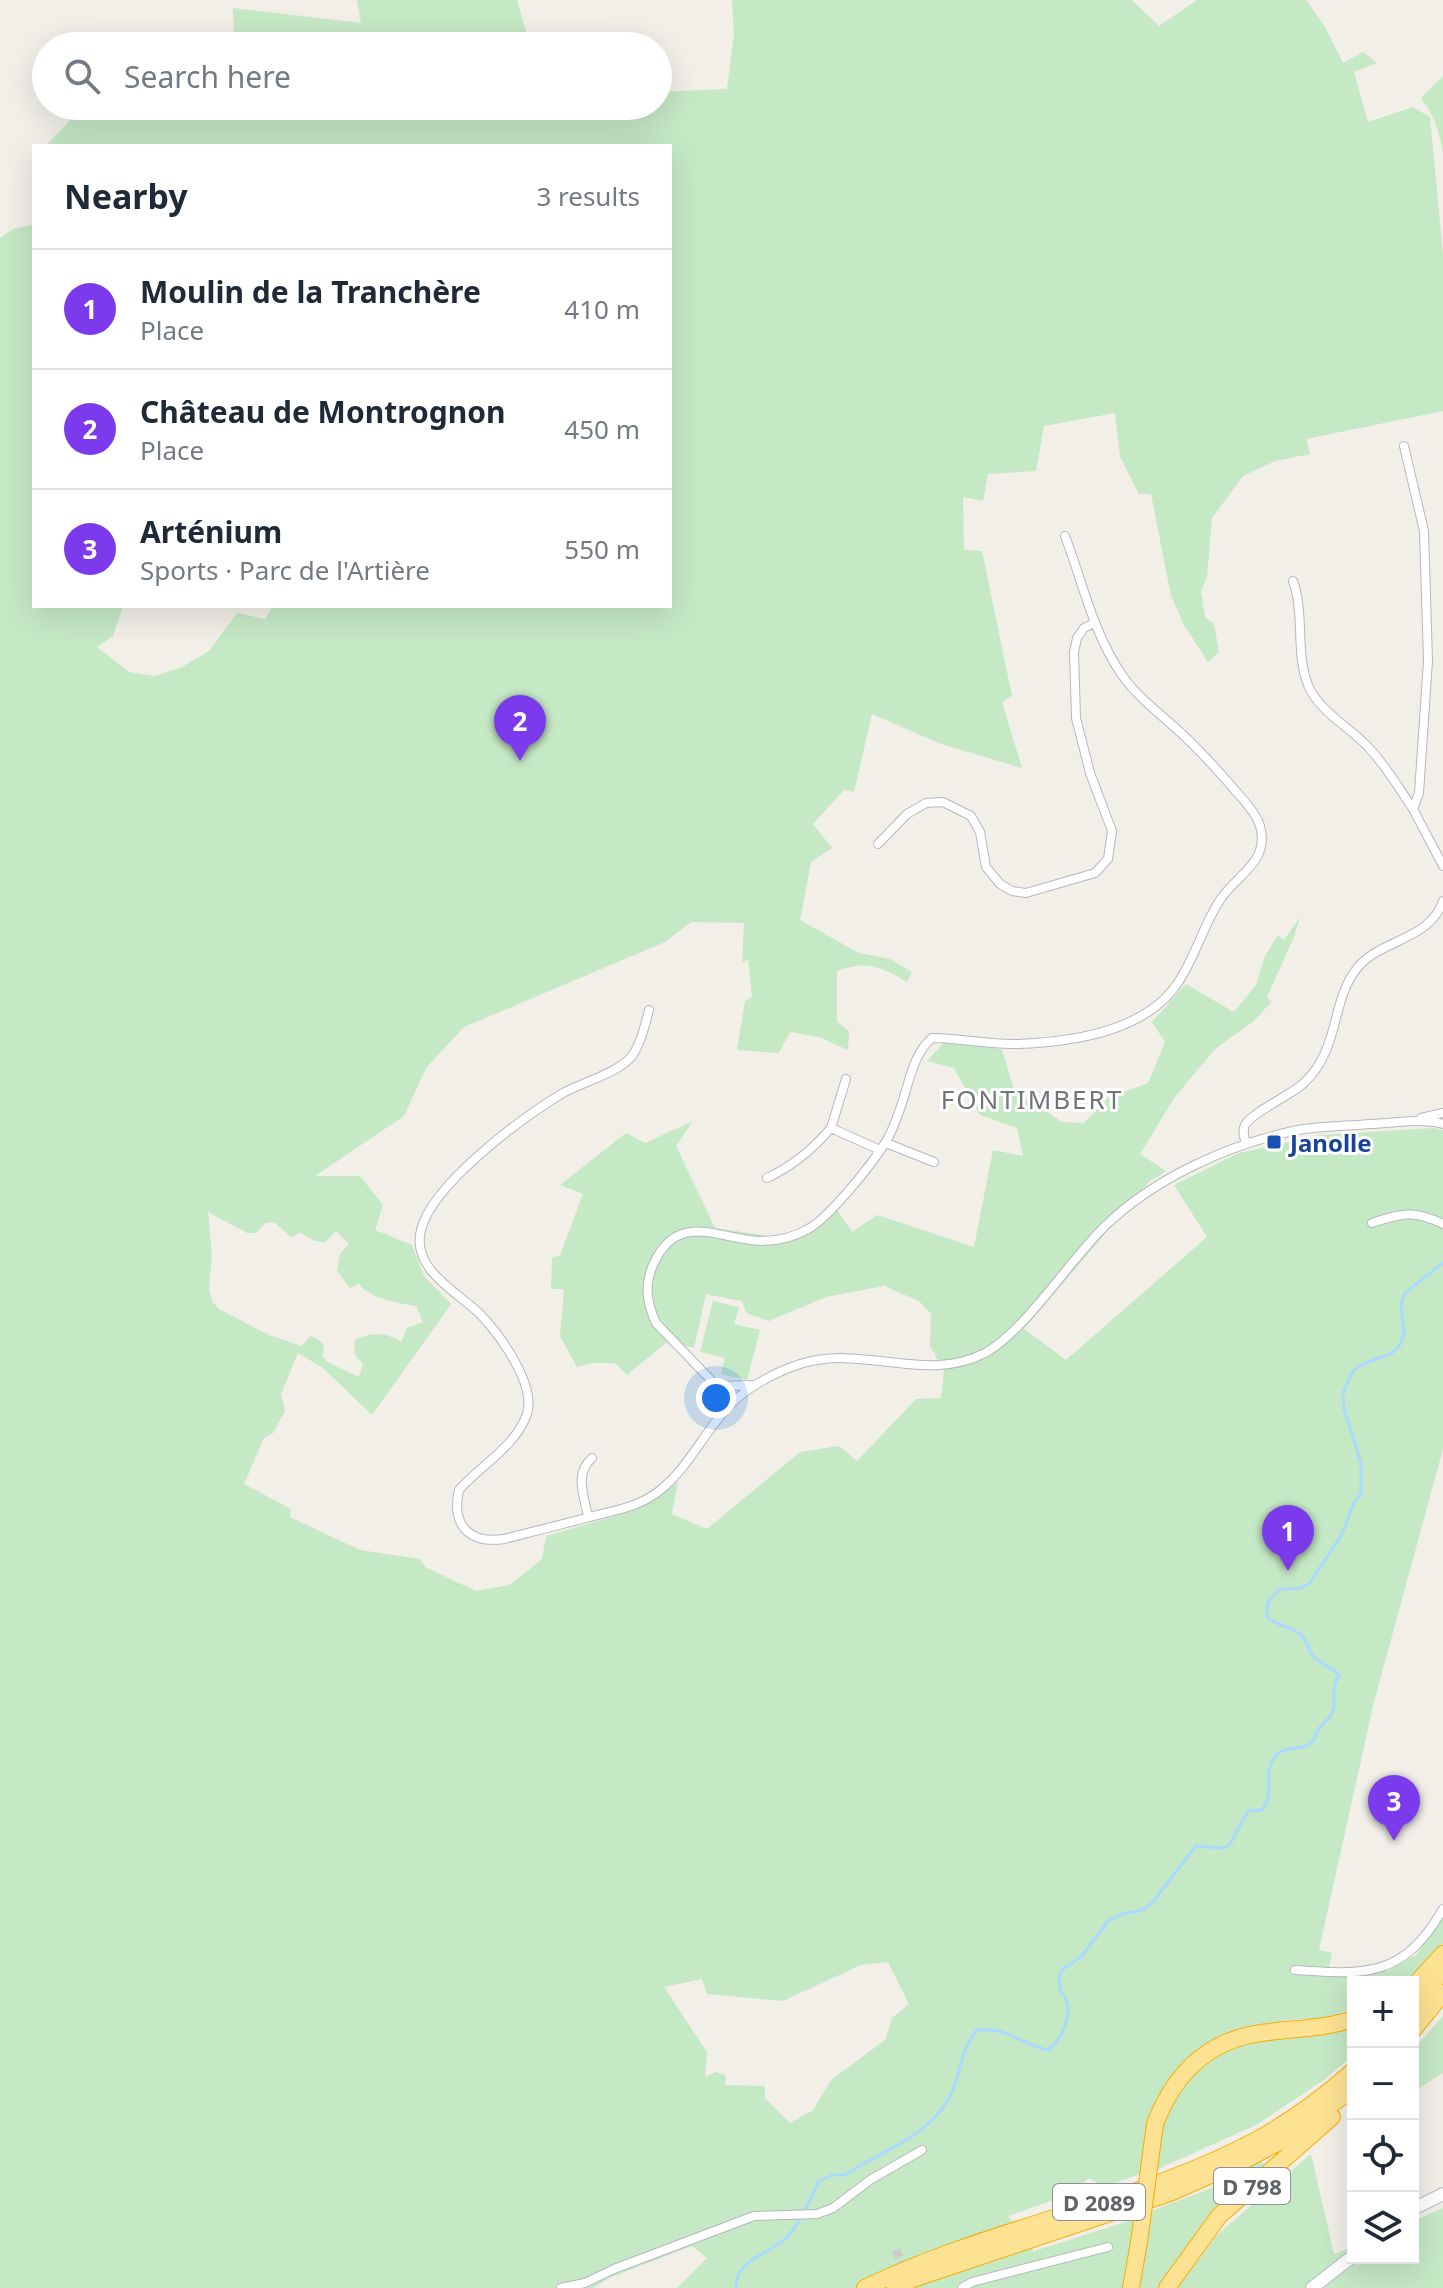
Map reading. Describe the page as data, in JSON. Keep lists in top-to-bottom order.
{
  "streets": {
    "highway": ["D 798", "D 2089"]
  },
  "districts": ["FONTIMBERT"],
  "places": {
    "transit": ["Janolle"]
  },
  "page": {
    "search": "Search here",
    "heading": ["Nearby", "3 results"],
    "list": [
      {
        "mark": "1",
        "name": "Moulin de la Tranchère",
        "note": "Place",
        "value": "410 m"
      },
      {
        "mark": "2",
        "name": "Château de Montrognon",
        "note": "Place",
        "value": "450 m"
      },
      {
        "mark": "3",
        "name": "Arténium",
        "note": "Sports · Parc de l'Artière",
        "value": "550 m"
      }
    ],
    "pins": ["2", "1", "3"],
    "map_buttons": ["+", "−"]
  }
}
